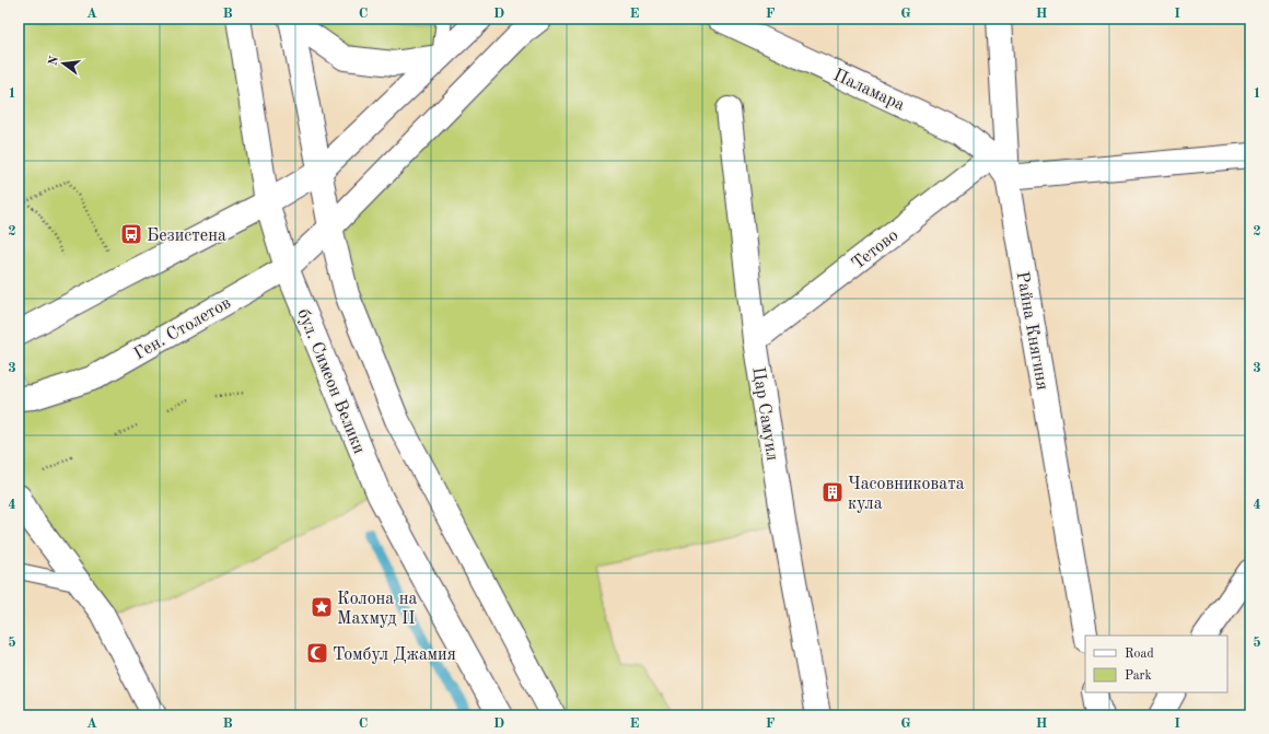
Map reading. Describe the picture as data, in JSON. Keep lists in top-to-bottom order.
{
  "streets": {
    "street": [
      "Паламара",
      "Тетово",
      "Ген. Столетов",
      "Райна Княгиня",
      "бул. Симеон Велики",
      "Цар Самуил"
    ]
  },
  "crossings": [
    ["Паламара", "Тетово"],
    ["Паламара", "Райна Княгиня"],
    ["Тетово", "Цар Самуил"],
    ["Ген. Столетов", "бул. Симеон Велики"]
  ],
  "places": {
    "bus stop": ["Безистена"],
    "building": ["Часовниковата кула"],
    "place": ["Колона на Махмуд II"],
    "mosque": ["Томбул Джамия"]
  },
  "legend": ["Road", "Park"],
  "north": "left",
  "grid": {
    "columns": [
      "A",
      "B",
      "C",
      "D",
      "E",
      "F",
      "G",
      "H",
      "I"
    ],
    "rows": [
      "1",
      "2",
      "3",
      "4",
      "5"
    ]
  }
}
